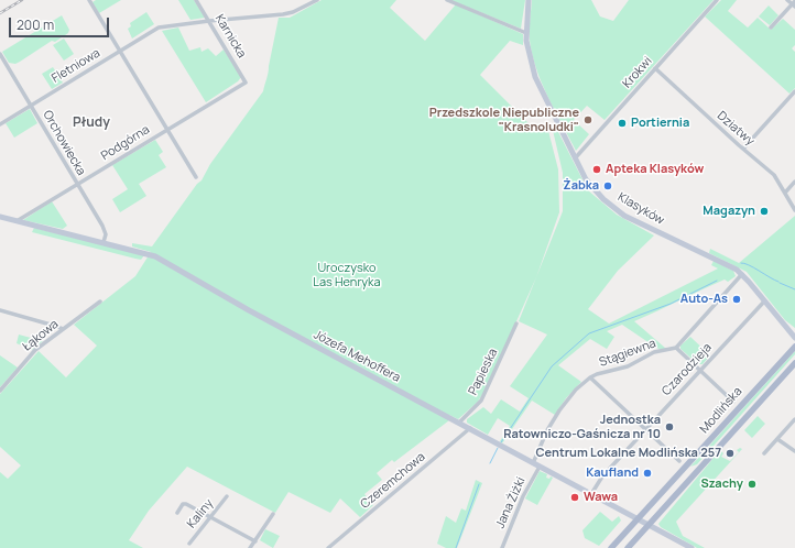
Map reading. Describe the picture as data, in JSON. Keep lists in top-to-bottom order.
{
  "streets": {
    "main road": ["Modlińska"],
    "street": [
      "Karnicka",
      "Fletniowa",
      "Krokwi",
      "Dziatwy",
      "Orchowiecka",
      "Podgórna",
      "Klasyków",
      "Łąkowa",
      "Stągiewna",
      "Józefa Mehoffera",
      "Czarodzieja",
      "Papieska",
      "Czeremchowa",
      "Jana Żiżki",
      "Kaliny"
    ]
  },
  "crossings": [
    ["Karnicka", "Fletniowa"],
    ["Karnicka", "Podgórna"],
    ["Fletniowa", "Orchowiecka"],
    ["Krokwi", "Dziatwy"],
    ["Krokwi", "Klasyków"],
    ["Orchowiecka", "Podgórna"],
    ["Orchowiecka", "Józefa Mehoffera"],
    ["Podgórna", "Józefa Mehoffera"],
    ["Klasyków", "Czarodzieja"],
    ["Stągiewna", "Józefa Mehoffera"],
    ["Józefa Mehoffera", "Czarodzieja"],
    ["Józefa Mehoffera", "Papieska"],
    ["Józefa Mehoffera", "Modlińska"],
    ["Józefa Mehoffera", "Czeremchowa"],
    ["Józefa Mehoffera", "Jana Żiżki"]
  ],
  "districts": ["Płudy"],
  "parks": ["Uroczysko Las Henryka"],
  "places": [
    "Przedszkole Niepubliczne \"Krasnoludki\"",
    "Portiernia",
    "Apteka Klasyków",
    "Żabka",
    "Magazyn",
    "Auto-As",
    "Jednostka Ratowniczo-Gaśnicza nr 10",
    "Centrum Lokalne Modlińska 257",
    "Kaufland",
    "Szachy",
    "Wawa"
  ],
  "scale_bar": "200 m"
}
